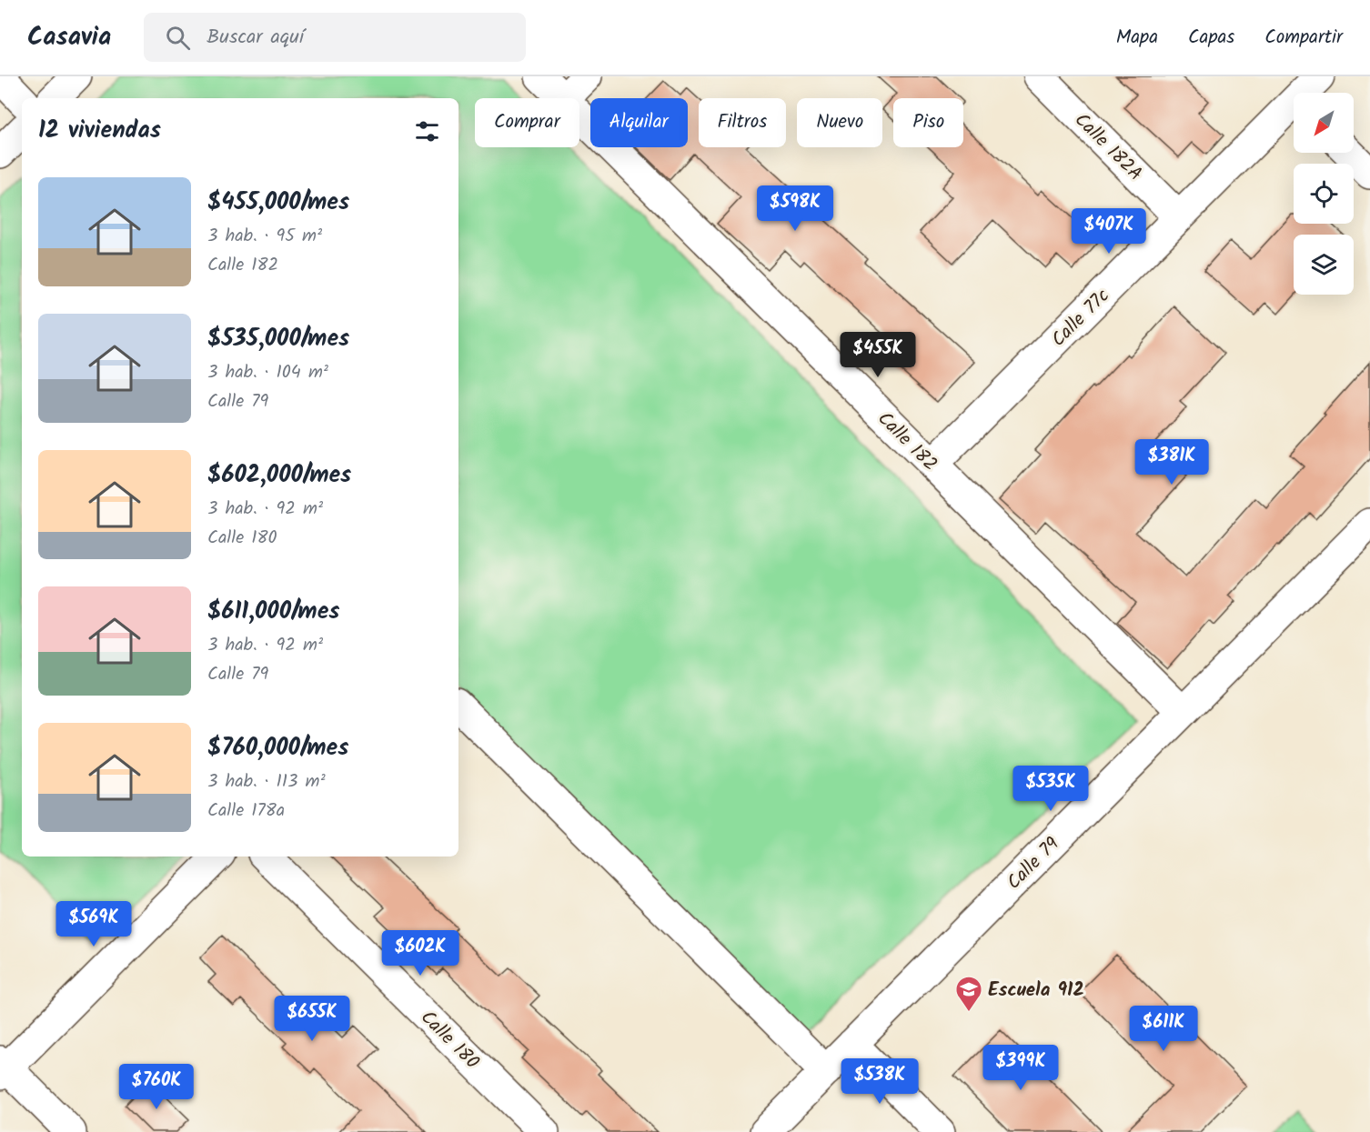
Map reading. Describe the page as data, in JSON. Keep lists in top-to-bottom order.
{
  "streets": {
    "street": [
      "Calle 182A",
      "Calle 77c",
      "Calle 182",
      "Calle 79",
      "Calle 180"
    ]
  },
  "crossings": [
    ["Calle 182A", "Calle 77c"],
    ["Calle 77c", "Calle 182"],
    ["Calle 182", "Calle 79"]
  ],
  "places": {
    "school or university": ["Escuela 912"]
  },
  "north": "bottom left",
  "page": {
    "header": "Casavia",
    "search": "Buscar aquí",
    "nav": ["Mapa", "Capas", "Compartir"],
    "chip": [
      "Comprar",
      "Alquilar",
      "Filtros",
      "Nuevo",
      "Piso"
    ],
    "heading": "12 viviendas",
    "list": [
      {
        "name": "$455,000/mes",
        "note": "3 hab. · 95 m² · Calle 182"
      },
      {
        "name": "$535,000/mes",
        "note": "3 hab. · 104 m² · Calle 79"
      },
      {
        "name": "$602,000/mes",
        "note": "3 hab. · 92 m² · Calle 180"
      },
      {
        "name": "$611,000/mes",
        "note": "3 hab. · 92 m² · Calle 79"
      },
      {
        "name": "$760,000/mes",
        "note": "3 hab. · 113 m² · Calle 178a"
      }
    ],
    "price": [
      "$598K",
      "$407K",
      "$455K",
      "$381K",
      "$535K",
      "$569K",
      "$602K",
      "$655K",
      "$611K",
      "$399K",
      "$538K",
      "$760K"
    ]
  }
}
